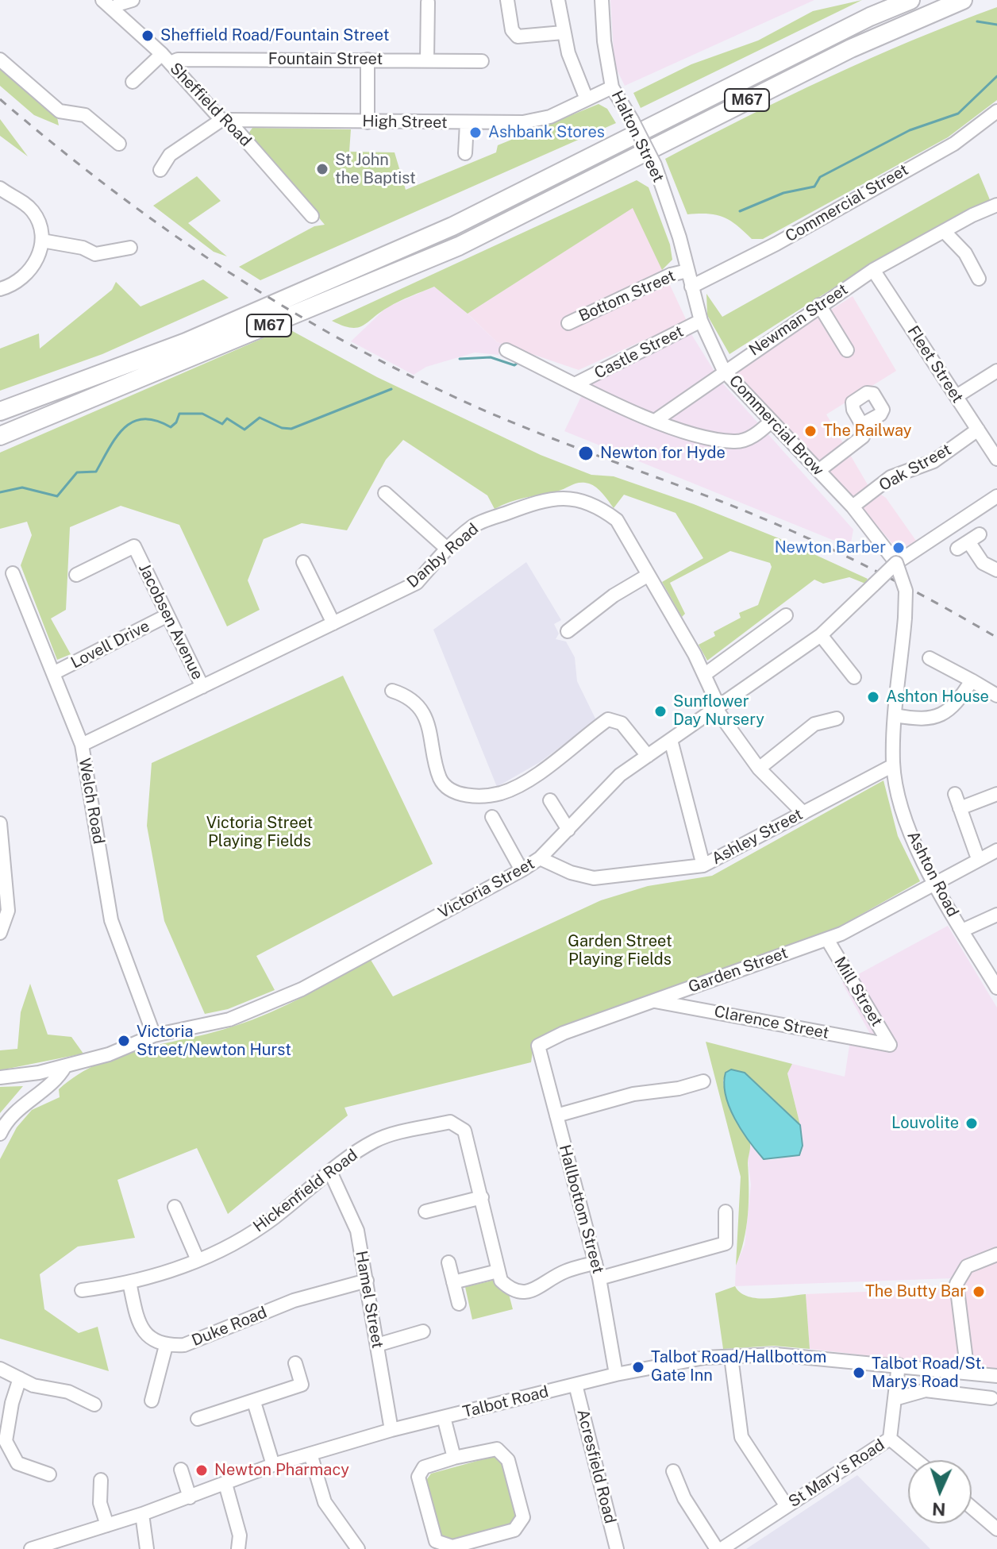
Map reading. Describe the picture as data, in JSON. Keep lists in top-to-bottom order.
{
  "streets": {
    "highway": ["M67"],
    "street": [
      "Fountain Street",
      "Sheffield Road",
      "High Street",
      "Halton Street",
      "Commercial Street",
      "Bottom Street",
      "Newman Street",
      "Castle Street",
      "Fleet Street",
      "Commercial Brow",
      "Oak Street",
      "Danby Road",
      "Jacobsen Avenue",
      "Lovell Drive",
      "Welch Road",
      "Ashley Street",
      "Ashton Road",
      "Victoria Street",
      "Garden Street",
      "Mill Street",
      "Clarence Street",
      "Hickenfield Road",
      "Hallbottom Street",
      "Hamel Street",
      "Duke Road",
      "Talbot Road",
      "Acresfield Road",
      "St Mary's Road"
    ]
  },
  "crossings": [
    ["Fountain Street", "Sheffield Road"],
    ["Sheffield Road", "High Street"],
    ["High Street", "Halton Street"],
    ["Halton Street", "Bottom Street"],
    ["Halton Street", "Commercial Brow"],
    ["Commercial Street", "Commercial Brow"],
    ["Bottom Street", "Commercial Brow"],
    ["Newman Street", "Fleet Street"],
    ["Newman Street", "Commercial Brow"],
    ["Castle Street", "Commercial Brow"],
    ["Fleet Street", "Oak Street"],
    ["Commercial Brow", "Oak Street"],
    ["Commercial Brow", "Ashton Road"],
    ["Commercial Brow", "Victoria Street"],
    ["Danby Road", "Jacobsen Avenue"],
    ["Danby Road", "Welch Road"],
    ["Danby Road", "Ashley Street"],
    ["Danby Road", "Victoria Street"],
    ["Jacobsen Avenue", "Lovell Drive"],
    ["Lovell Drive", "Welch Road"],
    ["Welch Road", "Victoria Street"],
    ["Ashley Street", "Ashton Road"],
    ["Ashley Street", "Victoria Street"],
    ["Ashton Road", "Victoria Street"],
    ["Ashton Road", "Garden Street"],
    ["Garden Street", "Mill Street"],
    ["Garden Street", "Clarence Street"],
    ["Garden Street", "Hallbottom Street"],
    ["Mill Street", "Clarence Street"],
    ["Hickenfield Road", "Hamel Street"],
    ["Hallbottom Street", "Talbot Road"],
    ["Hamel Street", "Duke Road"],
    ["Hamel Street", "Talbot Road"],
    ["Talbot Road", "Acresfield Road"],
    ["Talbot Road", "St Mary's Road"]
  ],
  "parks": ["Victoria Street Playing Fields", "Garden Street Playing Fields"],
  "places": [
    "Sheffield Road/Fountain Street",
    "Ashbank Stores",
    "St John the Baptist",
    "The Railway",
    "Newton for Hyde",
    "Newton Barber",
    "Ashton House",
    "Sunflower Day Nursery",
    "Victoria Street/Newton Hurst",
    "Louvolite",
    "The Butty Bar",
    "Talbot Road/Hallbottom Gate Inn",
    "Talbot Road/St. Marys Road",
    "Newton Pharmacy"
  ],
  "north": "bottom"
}
